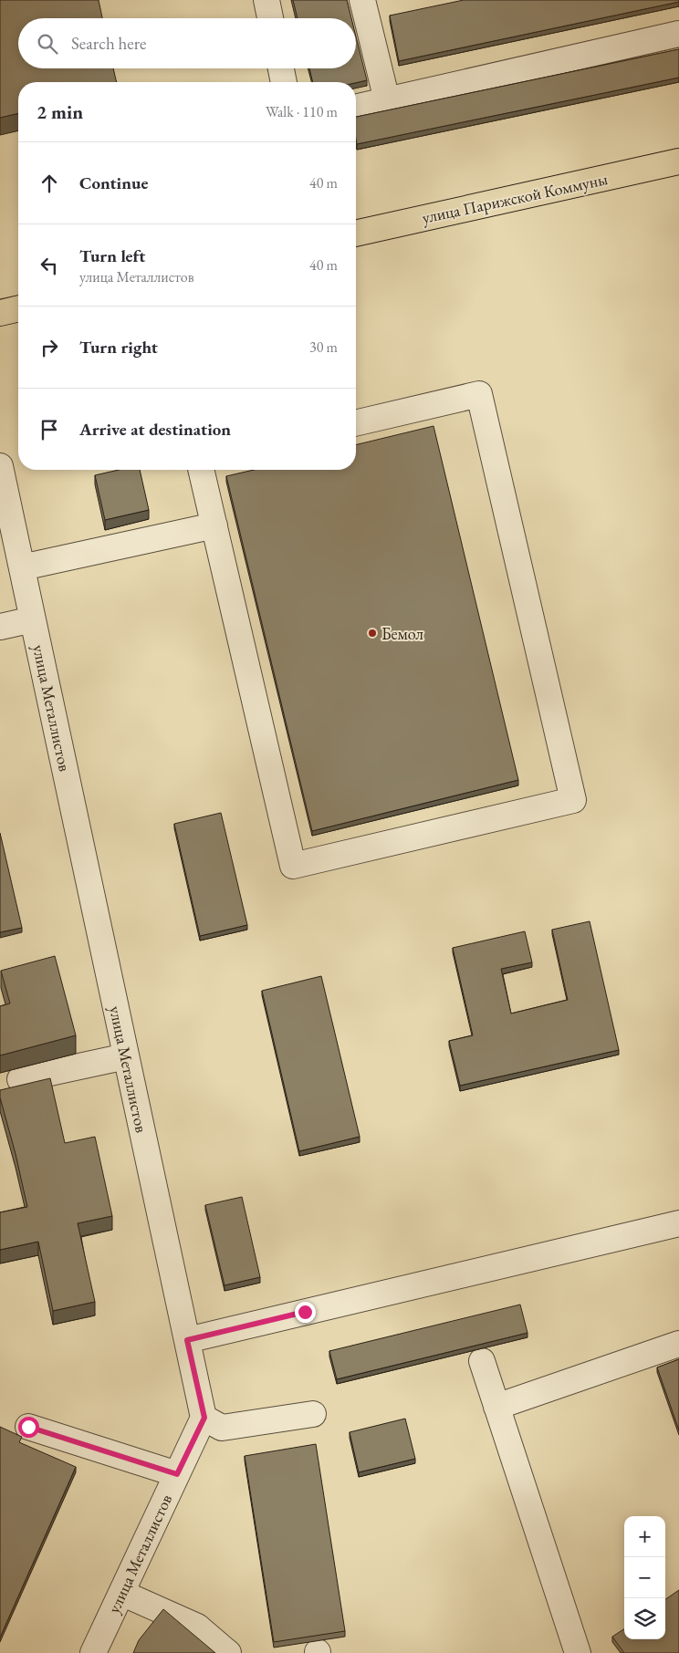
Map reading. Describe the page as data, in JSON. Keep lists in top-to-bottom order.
{
  "streets": {
    "main road": ["улица Парижской Коммуны"],
    "street": ["улица Металлистов"]
  },
  "places": ["Бемол"],
  "page": {
    "search": "Search here",
    "heading": ["2 min", "Walk · 110 m"],
    "list": [
      ["Continue", "40 m"],
      ["Turn left", "улица Металлистов", "40 m"],
      ["Turn right", "30 m"],
      "Arrive at destination"
    ],
    "map_buttons": ["+", "−"]
  }
}
